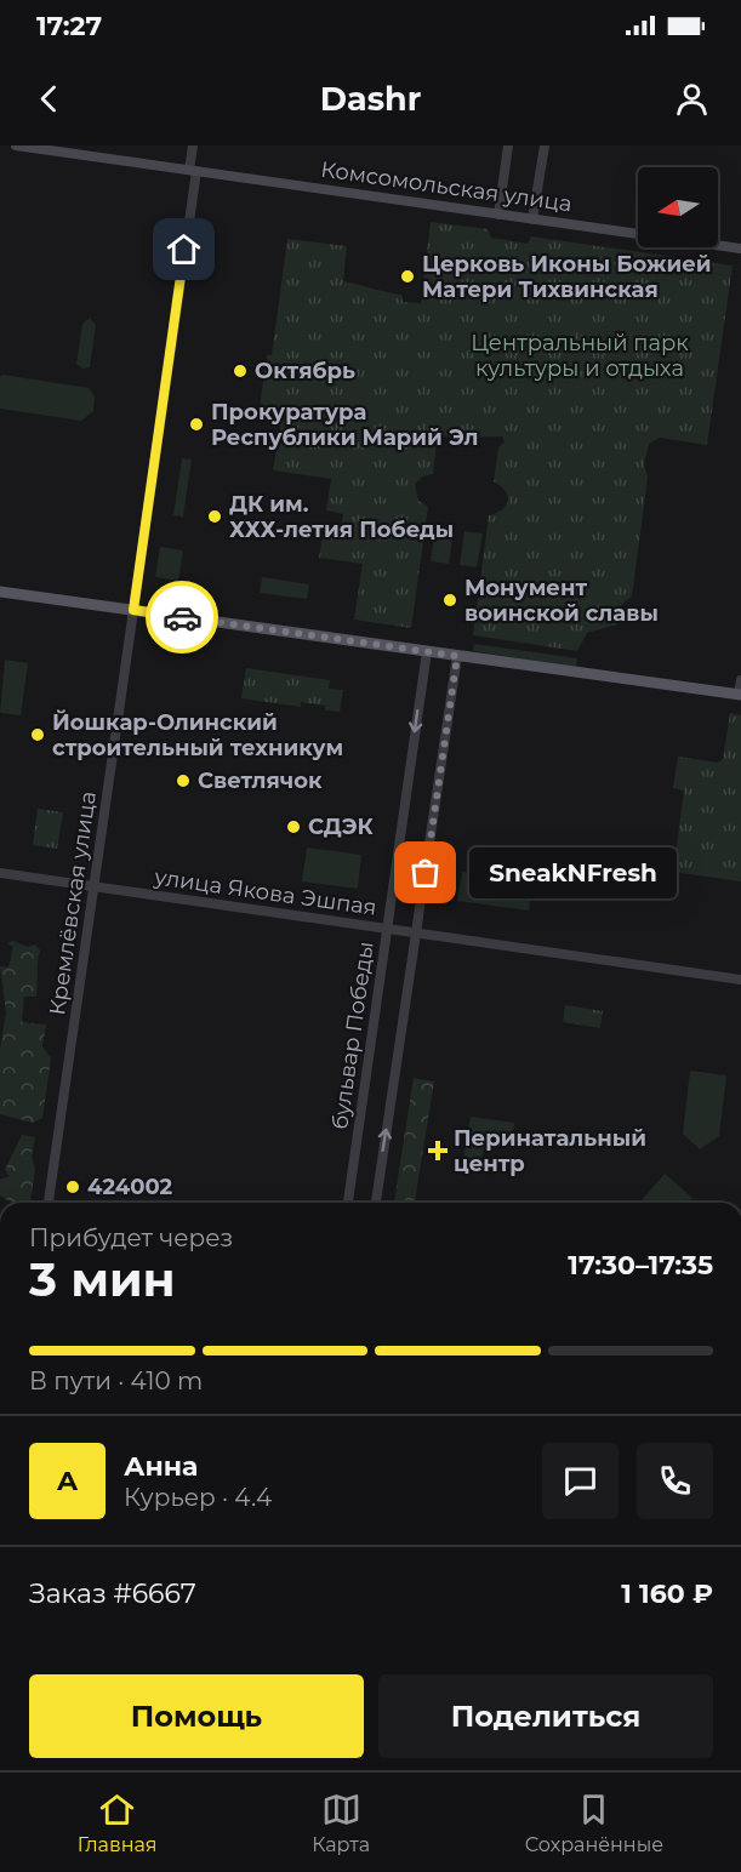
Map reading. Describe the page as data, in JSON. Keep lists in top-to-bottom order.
{
  "streets": {
    "main road": ["Комсомольская улица"],
    "street": ["улица Якова Эшпая", "Кремлёвская улица", "бульвар Победы"]
  },
  "crossings": [
    ["Комсомольская улица", "Кремлёвская улица"],
    ["улица Якова Эшпая", "Кремлёвская улица"],
    ["улица Якова Эшпая", "бульвар Победы"]
  ],
  "parks": ["Центральный парк культуры и отдыха"],
  "places": {
    "other": [
      "Церковь Иконы Божией Матери Тихвинская",
      "Октябрь",
      "Прокуратура Республики Марий Эл",
      "ДК им. ХХХ-летия Победы",
      "Монумент воинской славы",
      "Йошкар-Олинский строительный техникум",
      "Светлячок",
      "СДЭК",
      "SneakNFresh",
      "424002"
    ],
    "health": ["Перинатальный центр"]
  },
  "north": "left",
  "page": {
    "status": "17:27",
    "header": "Dashr",
    "bubble": "SneakNFresh",
    "heading": ["3 мин", "Прибудет через", "17:30–17:35"],
    "panel": [
      "Анна",
      "Курьер · 4.4",
      "Заказ #6667",
      "1 160 ₽"
    ],
    "bar": "В пути · 410 m",
    "round": "А",
    "buttons": ["Помощь", "Поделиться"],
    "tabs": ["Главная", "Карта", "Сохранённые"]
  }
}
